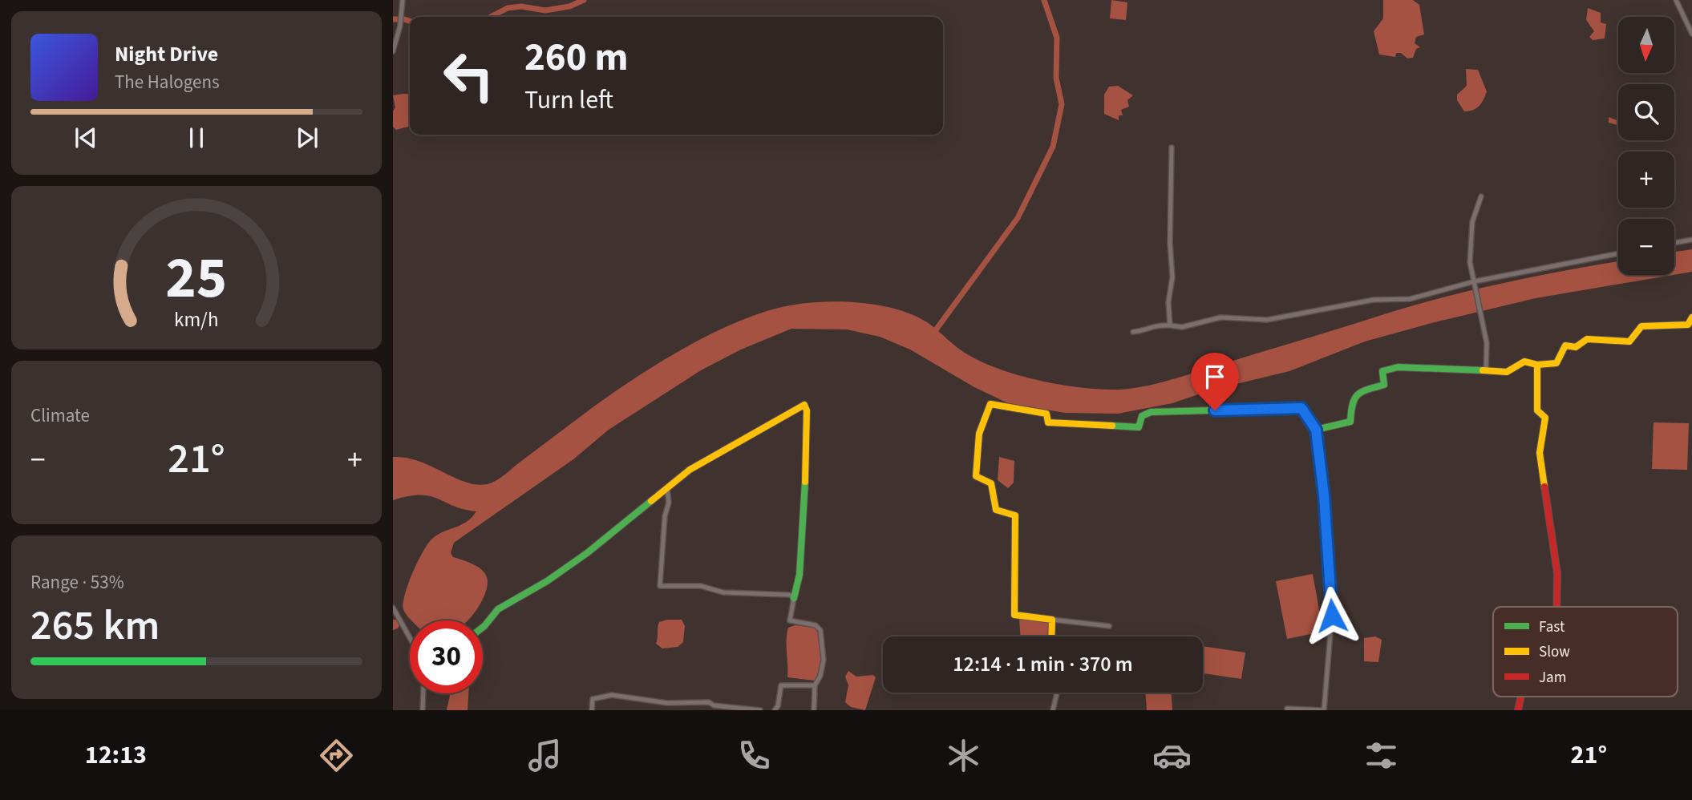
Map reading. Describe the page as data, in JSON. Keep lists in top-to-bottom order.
{
  "legend": ["Fast", "Slow", "Jam"],
  "north": "bottom",
  "page": {
    "map_buttons": ["+", "−"],
    "turn": ["260 m", "Turn left"],
    "song": ["Night Drive", "The Halogens"],
    "tile": [
      "Climate",
      ["Range · 53%", "265 km"]
    ],
    "heat": ["−", "21°", "+"],
    "limit": "30",
    "trip": "12:14 · 1 min · 370 m",
    "tabs": ["12:13", "21°"],
    "gauge": ["25", "km/h"]
  }
}
